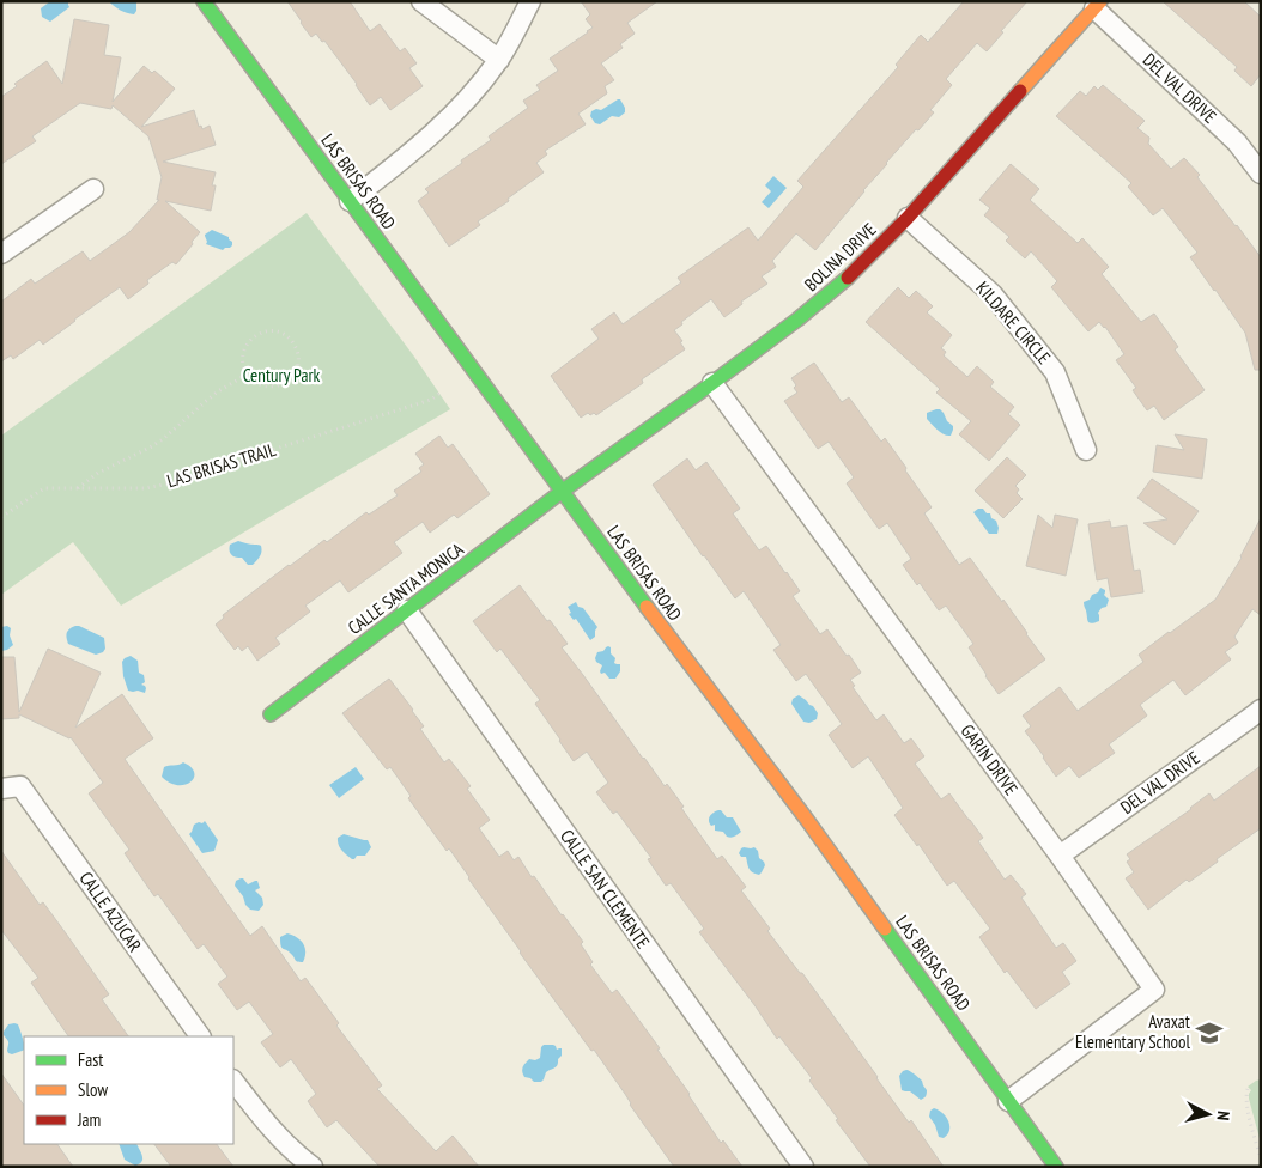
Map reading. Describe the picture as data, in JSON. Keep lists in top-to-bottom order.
{
  "streets": {
    "street": [
      "DEL VAL DRIVE",
      "LAS BRISAS ROAD",
      "BOLINA DRIVE",
      "KILDARE CIRCLE",
      "CALLE SANTA MONICA",
      "GARIN DRIVE",
      "CALLE SAN CLEMENTE",
      "CALLE AZUCAR"
    ],
    "path": ["LAS BRISAS TRAIL"]
  },
  "crossings": [
    ["DEL VAL DRIVE", "BOLINA DRIVE"],
    ["DEL VAL DRIVE", "GARIN DRIVE"],
    ["LAS BRISAS ROAD", "BOLINA DRIVE"],
    ["LAS BRISAS ROAD", "CALLE SANTA MONICA"],
    ["LAS BRISAS ROAD", "GARIN DRIVE"],
    ["BOLINA DRIVE", "KILDARE CIRCLE"],
    ["BOLINA DRIVE", "CALLE SANTA MONICA"],
    ["BOLINA DRIVE", "GARIN DRIVE"],
    ["CALLE SANTA MONICA", "CALLE SAN CLEMENTE"]
  ],
  "parks": ["Century Park"],
  "places": {
    "school or university": ["Avaxat Elementary School"]
  },
  "legend": ["Fast", "Slow", "Jam"],
  "north": "right"
}
